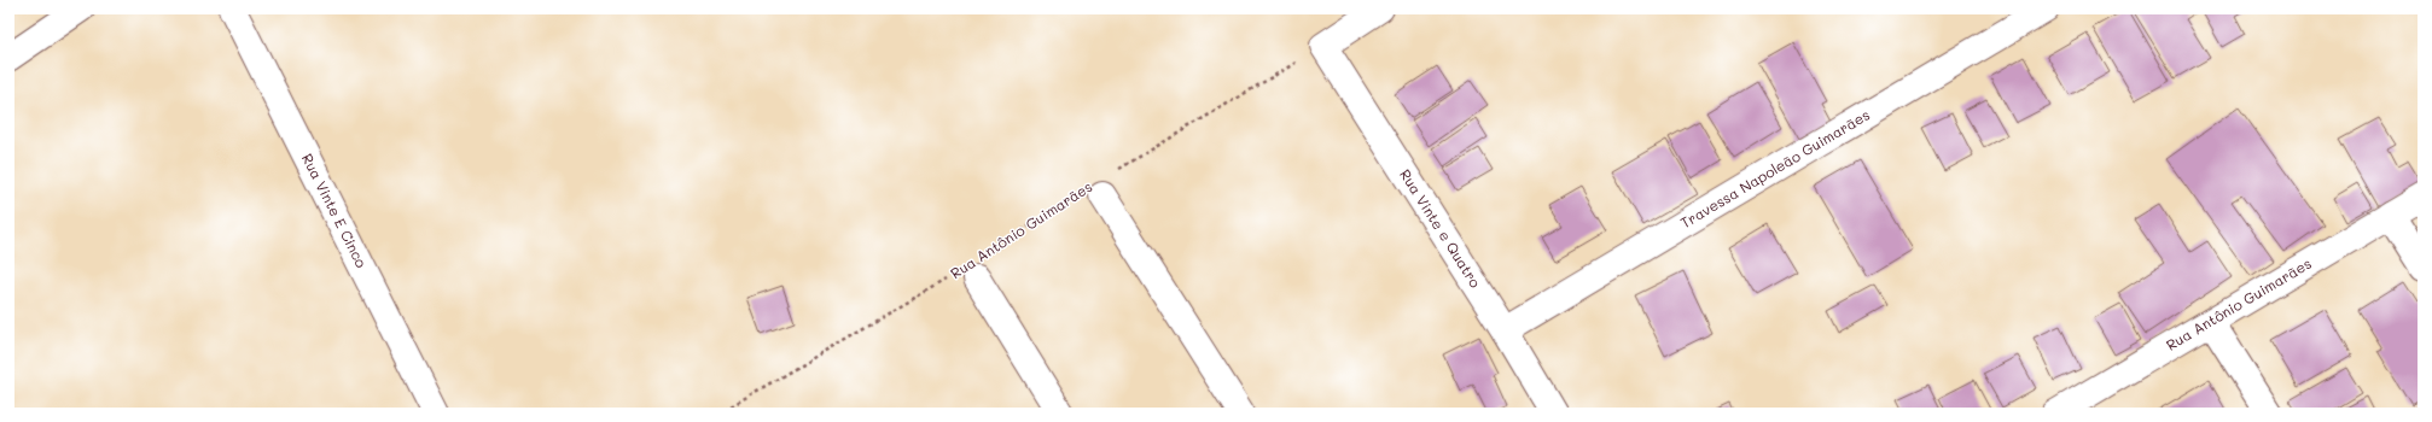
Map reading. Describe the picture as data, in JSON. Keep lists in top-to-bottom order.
{
  "streets": {
    "street": [
      "Travessa Napoleão Guimarães",
      "Rua Vinte E Cinco",
      "Rua Vinte e Quatro",
      "Rua Antônio Guimarães"
    ]
  },
  "crossings": [
    ["Travessa Napoleão Guimarães", "Rua Vinte e Quatro"]
  ]
}
